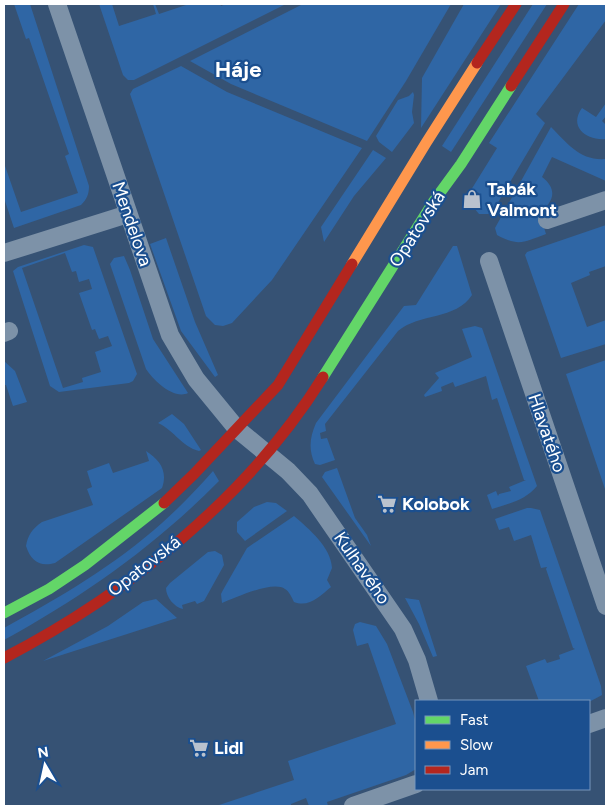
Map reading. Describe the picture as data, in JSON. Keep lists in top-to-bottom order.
{
  "streets": {
    "main road": ["Opatovská"],
    "street": ["Mendelova", "Hlavatého", "Kulhavého"]
  },
  "crossings": [
    ["Mendelova", "Opatovská"],
    ["Opatovská", "Kulhavého"]
  ],
  "districts": ["Háje"],
  "places": {
    "shop": ["Tabák Valmont"],
    "supermarket": ["Kolobok", "Lidl"]
  },
  "legend": ["Fast", "Slow", "Jam"],
  "north": "top"
}
